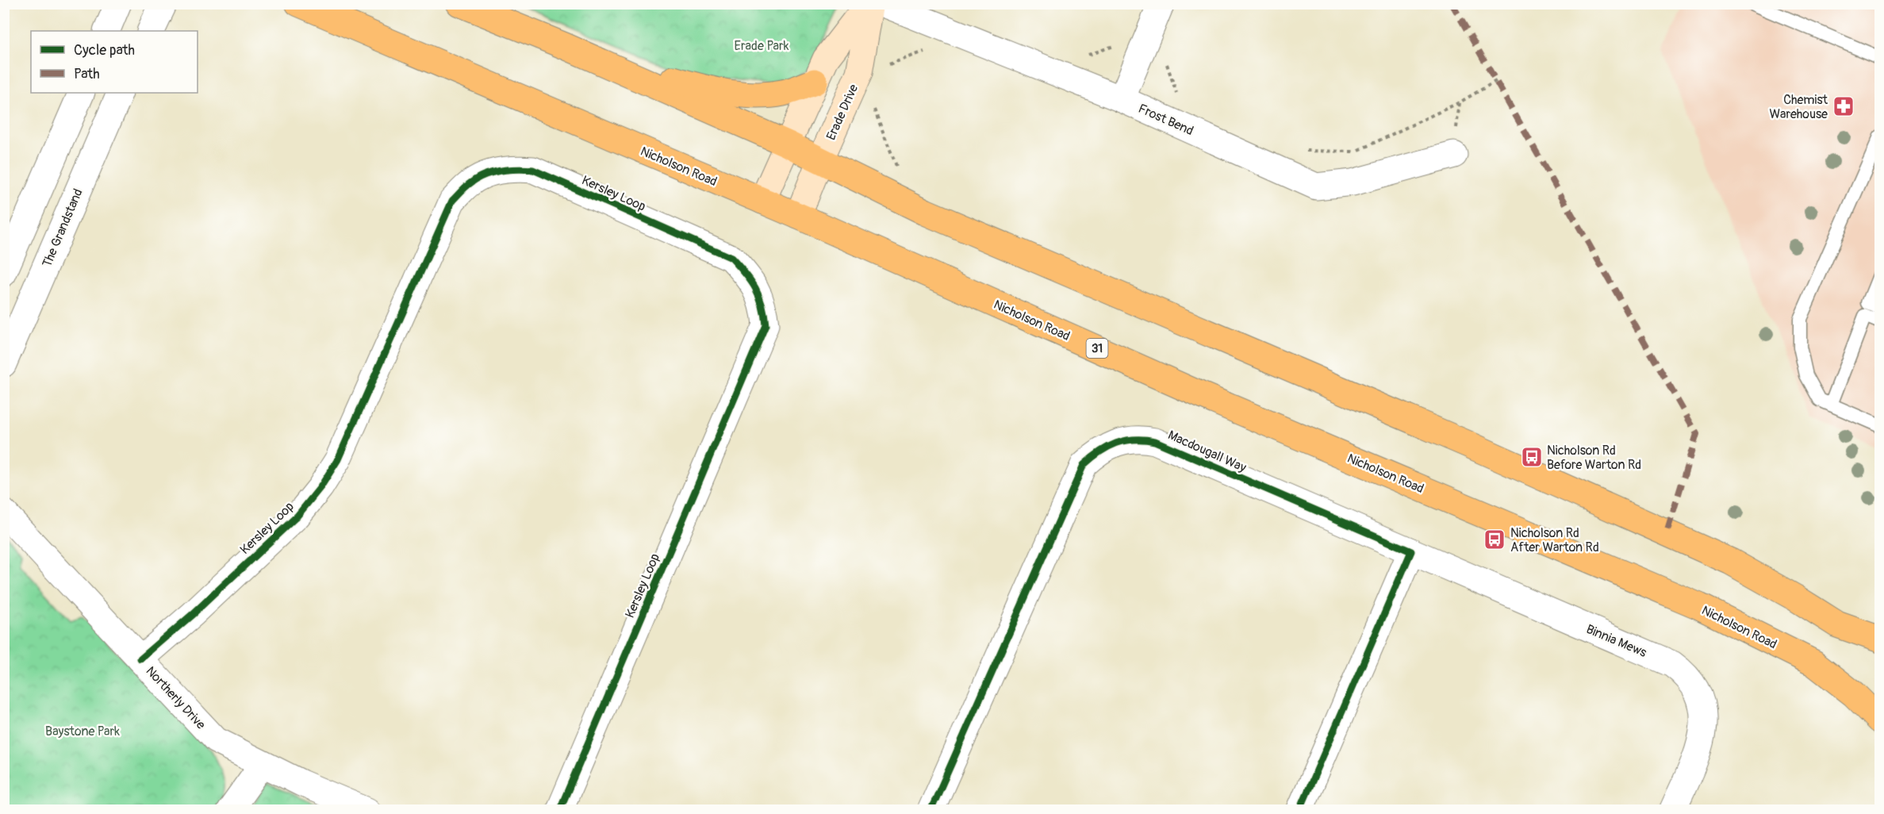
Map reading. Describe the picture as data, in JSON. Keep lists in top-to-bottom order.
{
  "streets": {
    "main road": ["Nicholson Road", "31"],
    "street": [
      "Erade Drive",
      "Frost Bend",
      "Kersley Loop",
      "The Grandstand",
      "Macdougall Way",
      "Binnia Mews",
      "Northerly Drive"
    ]
  },
  "crossings": [
    ["Erade Drive", "Nicholson Road"],
    ["Kersley Loop", "Northerly Drive"],
    ["Macdougall Way", "Binnia Mews"]
  ],
  "parks": ["Erade Park", "Baystone Park"],
  "places": {
    "pharmacy": ["Chemist Warehouse"],
    "bus stop": ["Nicholson Rd Before Warton Rd", "Nicholson Rd After Warton Rd"]
  },
  "legend": ["Cycle path", "Path"]
}
